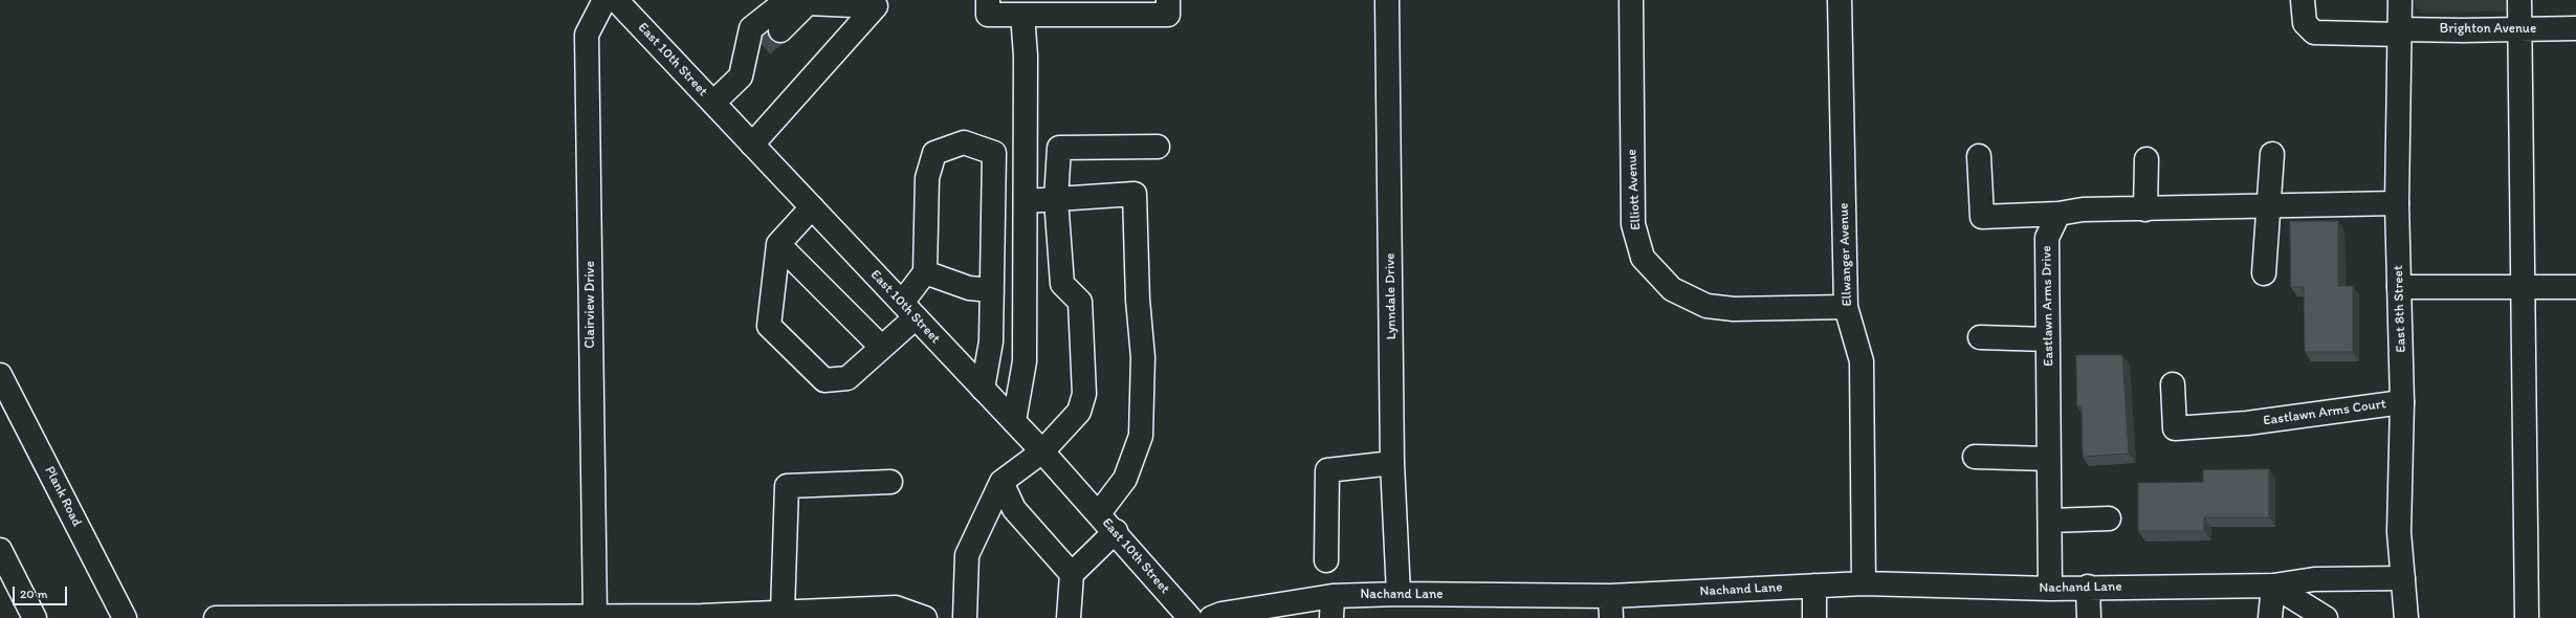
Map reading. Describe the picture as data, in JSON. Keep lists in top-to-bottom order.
{
  "streets": {
    "street": [
      "Brighton Avenue",
      "East 10th Street",
      "Elliott Avenue",
      "Ellwanger Avenue",
      "Lynndale Drive",
      "Clairview Drive",
      "Eastlawn Arms Drive",
      "East 8th Street",
      "Eastlawn Arms Court",
      "Plank Road",
      "Nachand Lane"
    ]
  },
  "crossings": [
    ["Brighton Avenue", "East 8th Street"],
    ["Elliott Avenue", "Ellwanger Avenue"],
    ["Ellwanger Avenue", "Nachand Lane"],
    ["Lynndale Drive", "Nachand Lane"],
    ["Eastlawn Arms Drive", "Nachand Lane"],
    ["East 8th Street", "Eastlawn Arms Court"],
    ["East 8th Street", "Nachand Lane"]
  ],
  "scale_bar": "20 m"
}
